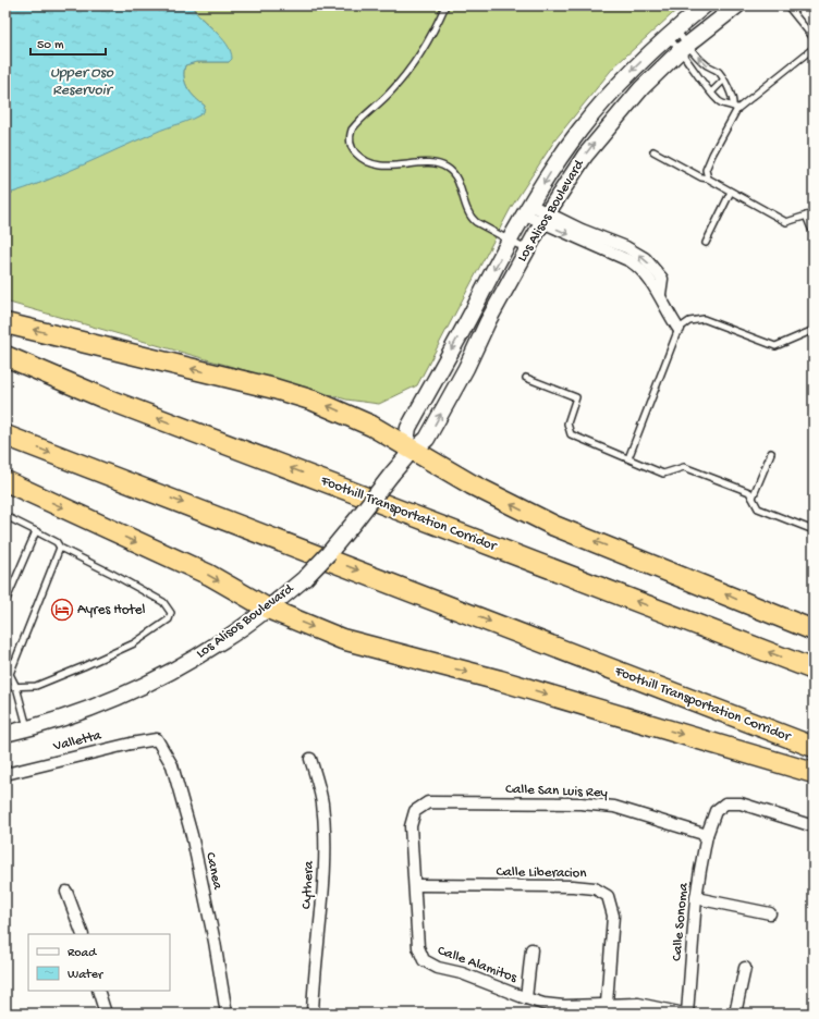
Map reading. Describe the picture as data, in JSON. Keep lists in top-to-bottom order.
{
  "streets": {
    "highway": ["Foothill Transportation Corridor"],
    "main road": ["Los Alisos Boulevard"],
    "street": [
      "Valletta",
      "Calle San Luis Rey",
      "Canea",
      "Calle Liberacion",
      "Cythera",
      "Calle Sonoma",
      "Calle Alamitos"
    ]
  },
  "crossings": [
    ["Valletta", "Canea"],
    ["Calle San Luis Rey", "Calle Sonoma"],
    ["Calle San Luis Rey", "Calle Alamitos"],
    ["Calle Liberacion", "Calle Alamitos"],
    ["Calle Sonoma", "Calle Alamitos"]
  ],
  "water": ["Upper Oso Reservoir"],
  "places": {
    "hotel": ["Ayres Hotel"]
  },
  "legend": ["Road", "Water"],
  "scale_bar": "50 m"
}
